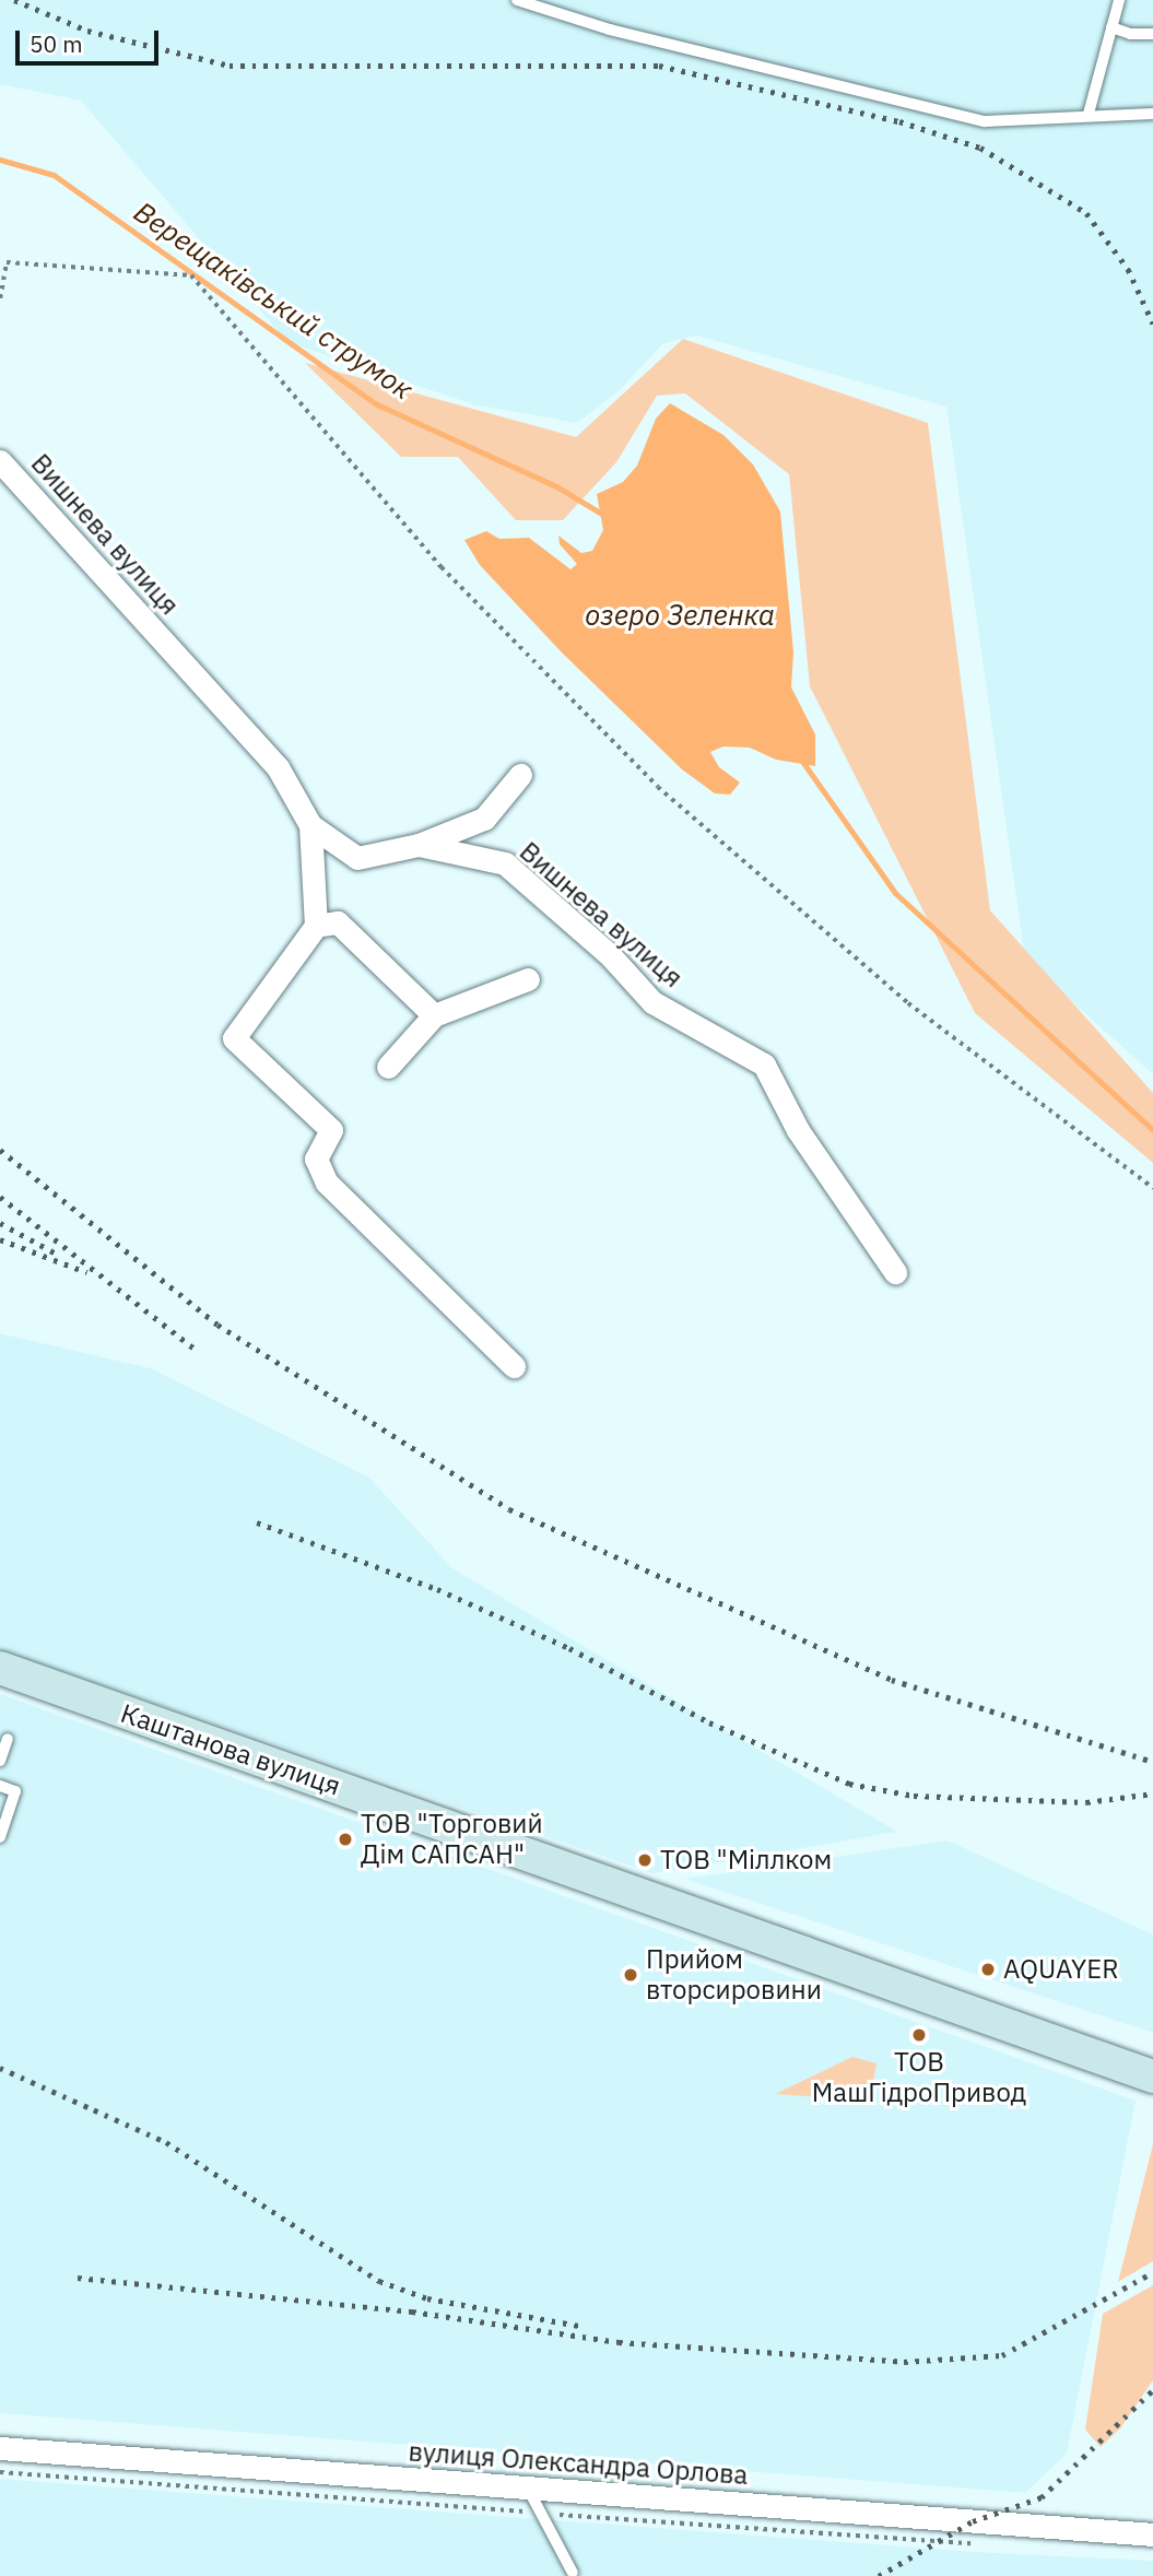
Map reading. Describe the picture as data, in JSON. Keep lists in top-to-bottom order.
{
  "streets": {
    "street": ["Вишнева вулиця", "Каштанова вулиця", "вулиця Олександра Орлова"]
  },
  "water": ["Верещаківський струмок", "озеро Зеленка"],
  "places": [
    "ТОВ \"Торговий Дім САПСАН\"",
    "ТОВ \"Міллком",
    "AQUAYER",
    "Прийом вторсировини",
    "ТОВ МашГідроПривод"
  ],
  "scale_bar": "50 m"
}
